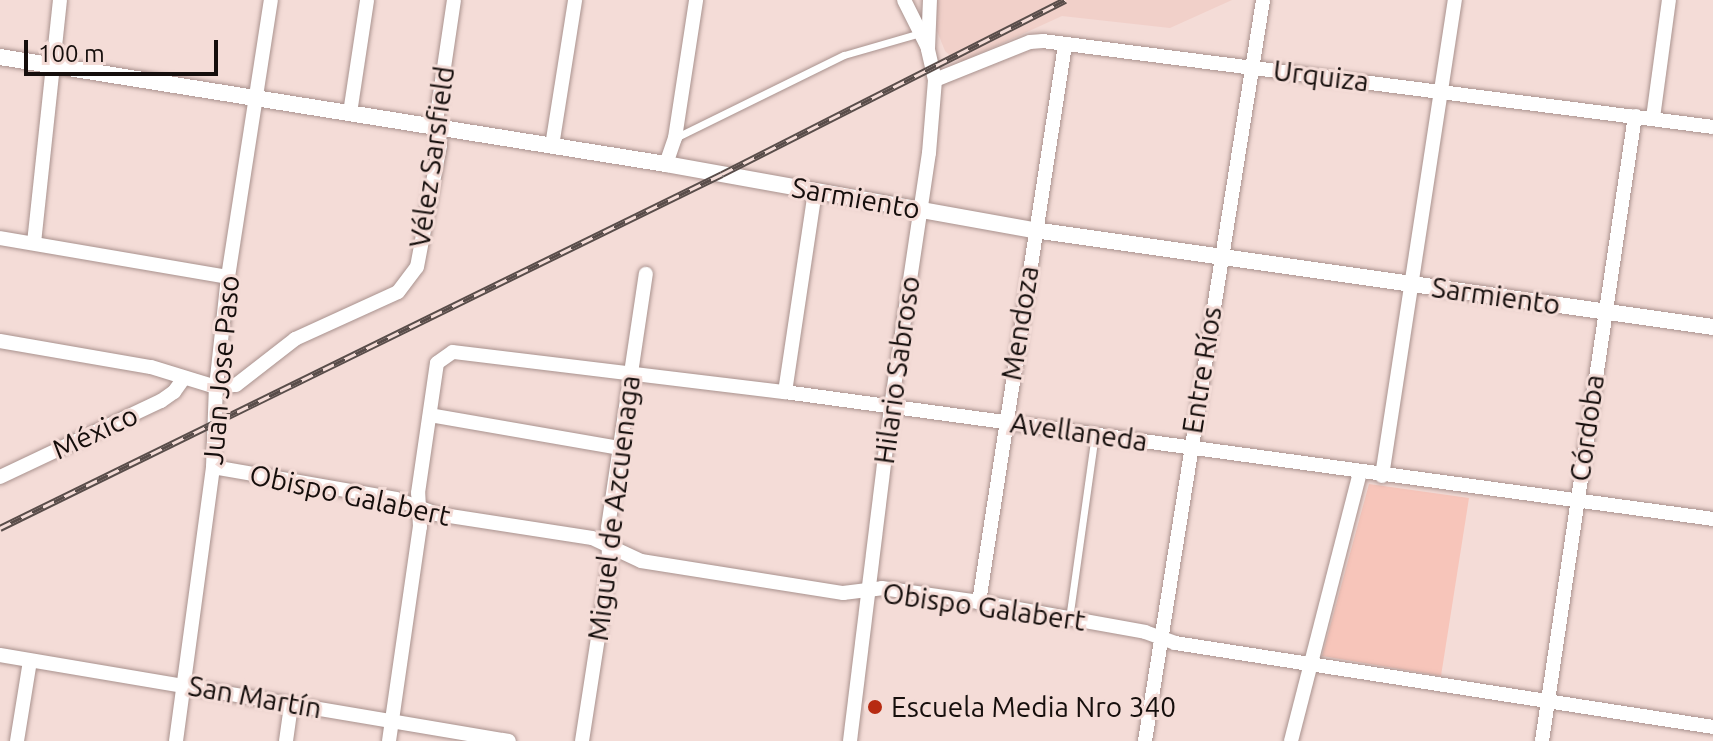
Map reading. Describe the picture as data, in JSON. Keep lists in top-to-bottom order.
{
  "streets": {
    "street": [
      "Urquiza",
      "Vélez Sarsfield",
      "Sarmiento",
      "Mendoza",
      "Juan Jose Paso",
      "Hilario Sabroso",
      "Entre Ríos",
      "Córdoba",
      "México",
      "Avellaneda",
      "Obispo Galabert",
      "Miguel de Azcuenaga",
      "San Martín"
    ]
  },
  "crossings": [
    ["Urquiza", "Mendoza"],
    ["Urquiza", "Hilario Sabroso"],
    ["Urquiza", "Entre Ríos"],
    ["Urquiza", "Córdoba"],
    ["Vélez Sarsfield", "Sarmiento"],
    ["Vélez Sarsfield", "Juan Jose Paso"],
    ["Sarmiento", "Mendoza"],
    ["Sarmiento", "Juan Jose Paso"],
    ["Sarmiento", "Hilario Sabroso"],
    ["Sarmiento", "Entre Ríos"],
    ["Sarmiento", "Córdoba"],
    ["Mendoza", "Avellaneda"],
    ["Mendoza", "Obispo Galabert"],
    ["Juan Jose Paso", "Obispo Galabert"],
    ["Juan Jose Paso", "San Martín"],
    ["Hilario Sabroso", "Avellaneda"],
    ["Hilario Sabroso", "Obispo Galabert"],
    ["Entre Ríos", "Avellaneda"],
    ["Entre Ríos", "Obispo Galabert"],
    ["Córdoba", "Avellaneda"],
    ["Córdoba", "Obispo Galabert"],
    ["Avellaneda", "Miguel de Azcuenaga"],
    ["Obispo Galabert", "Miguel de Azcuenaga"]
  ],
  "places": ["Escuela Media Nro 340"],
  "scale_bar": "100 m"
}
